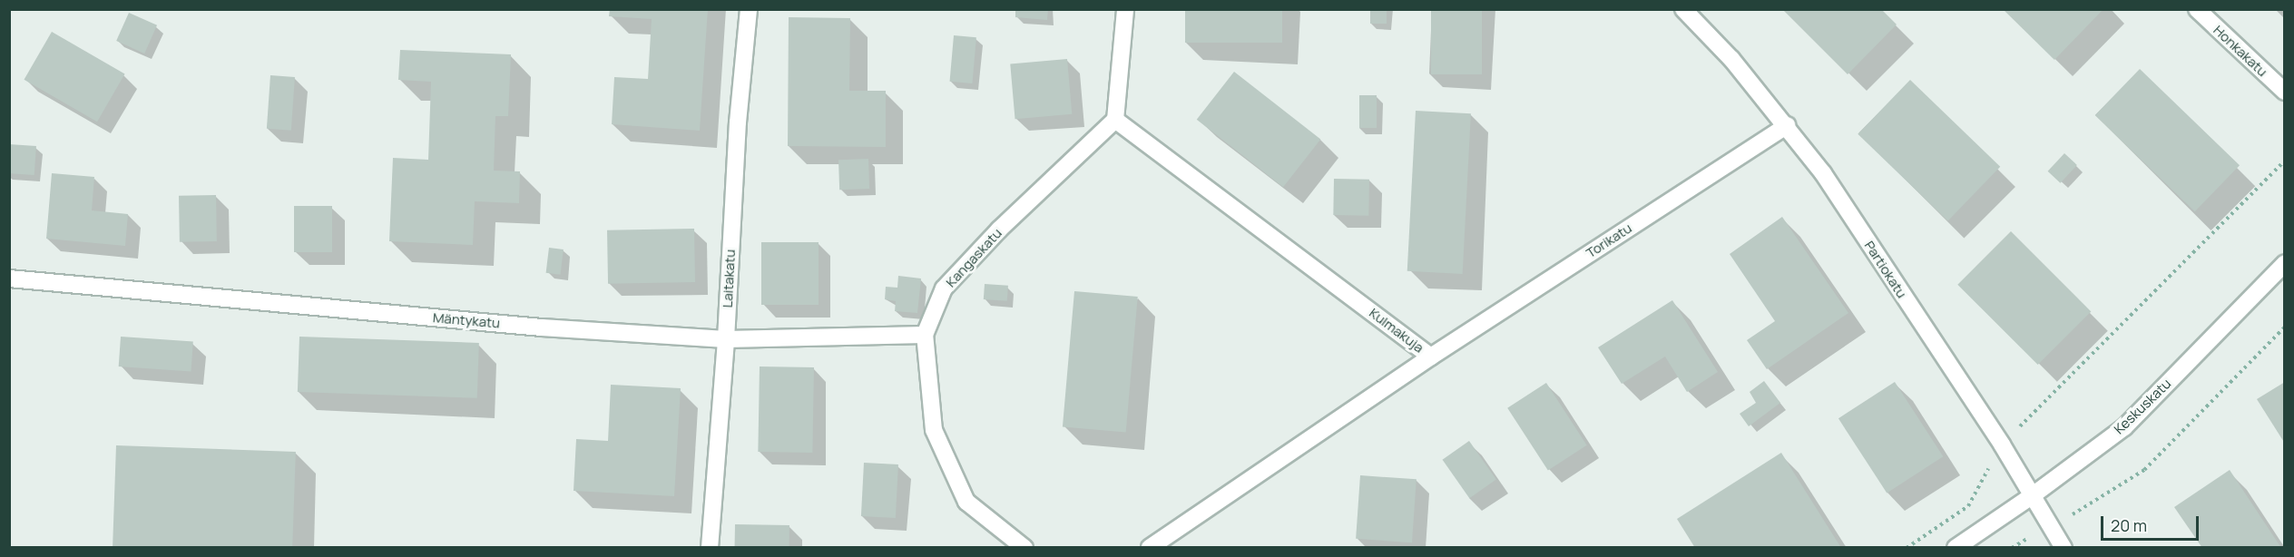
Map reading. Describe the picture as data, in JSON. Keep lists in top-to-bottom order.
{
  "streets": {
    "street": [
      "Honkakatu",
      "Torikatu",
      "Kangaskatu",
      "Partiokatu",
      "Laitakatu",
      "Mäntykatu",
      "Kulmakuja",
      "Keskuskatu"
    ]
  },
  "crossings": [
    ["Torikatu", "Partiokatu"],
    ["Torikatu", "Kulmakuja"],
    ["Kangaskatu", "Mäntykatu"],
    ["Kangaskatu", "Kulmakuja"],
    ["Partiokatu", "Keskuskatu"],
    ["Laitakatu", "Mäntykatu"]
  ],
  "scale_bar": "20 m"
}
